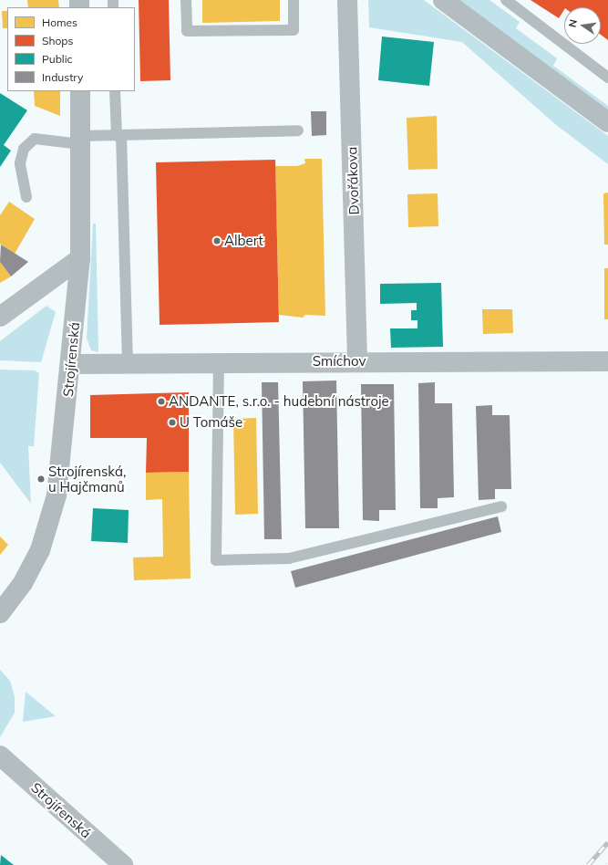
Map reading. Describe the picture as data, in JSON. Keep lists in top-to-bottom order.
{
  "streets": {
    "street": ["Dvořákova", "Strojírenská", "Smíchov"]
  },
  "crossings": [
    ["Dvořákova", "Smíchov"],
    ["Strojírenská", "Smíchov"]
  ],
  "places": [
    "Albert",
    "ANDANTE, s.r.o. - hudební nástroje",
    "U Tomáše",
    "Strojírenská, u Hajčmanů"
  ],
  "legend": [
    "Homes",
    "Shops",
    "Public",
    "Industry"
  ],
  "north": "left"
}
